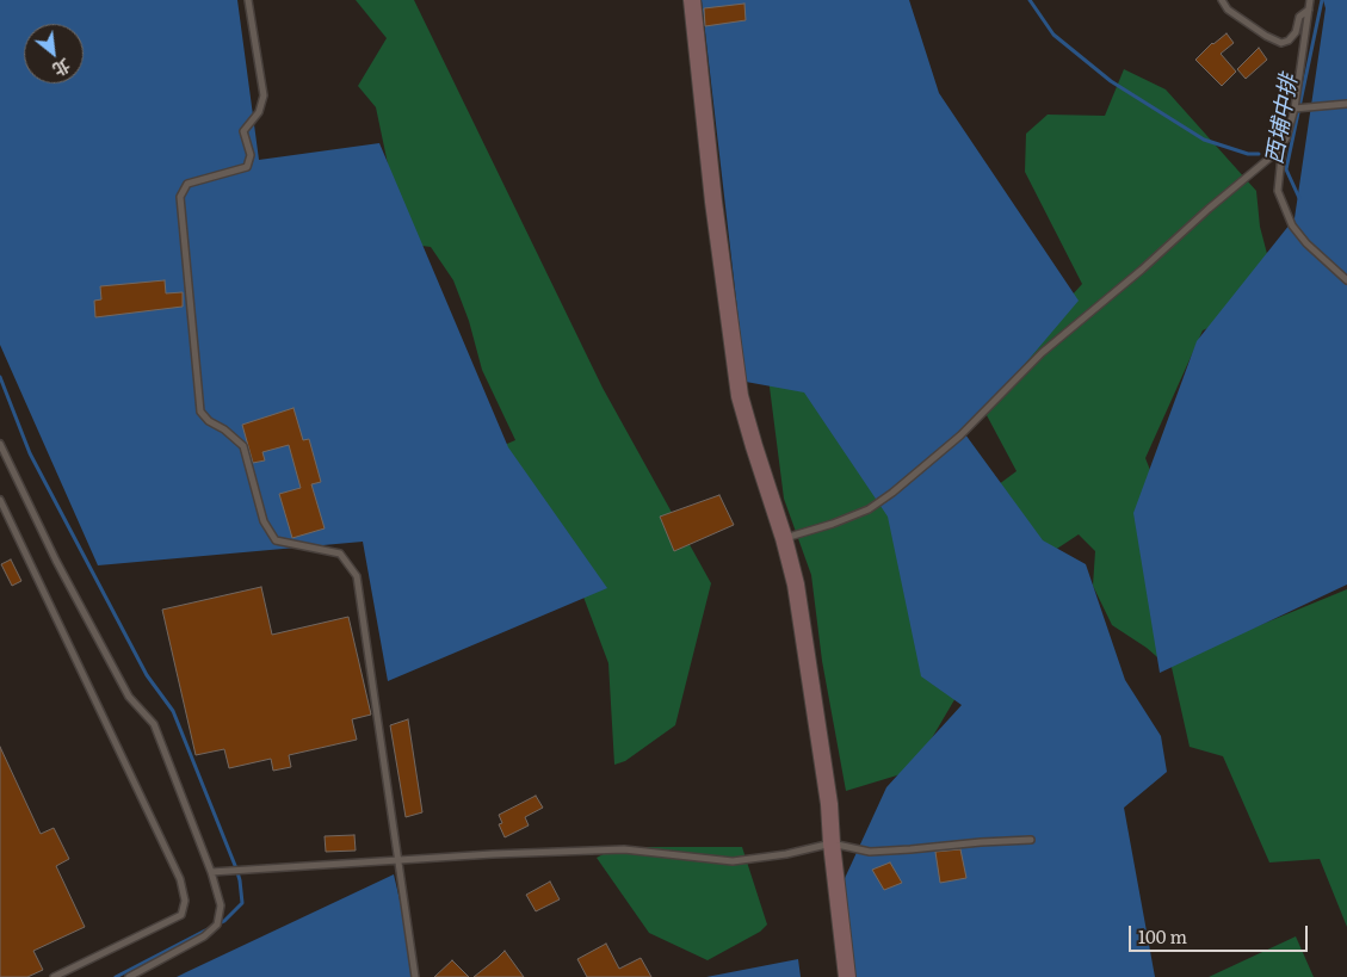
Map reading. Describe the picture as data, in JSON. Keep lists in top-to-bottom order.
{
  "water": ["西埔中排"],
  "scale_bar": "100 m",
  "north": "bottom right"
}
